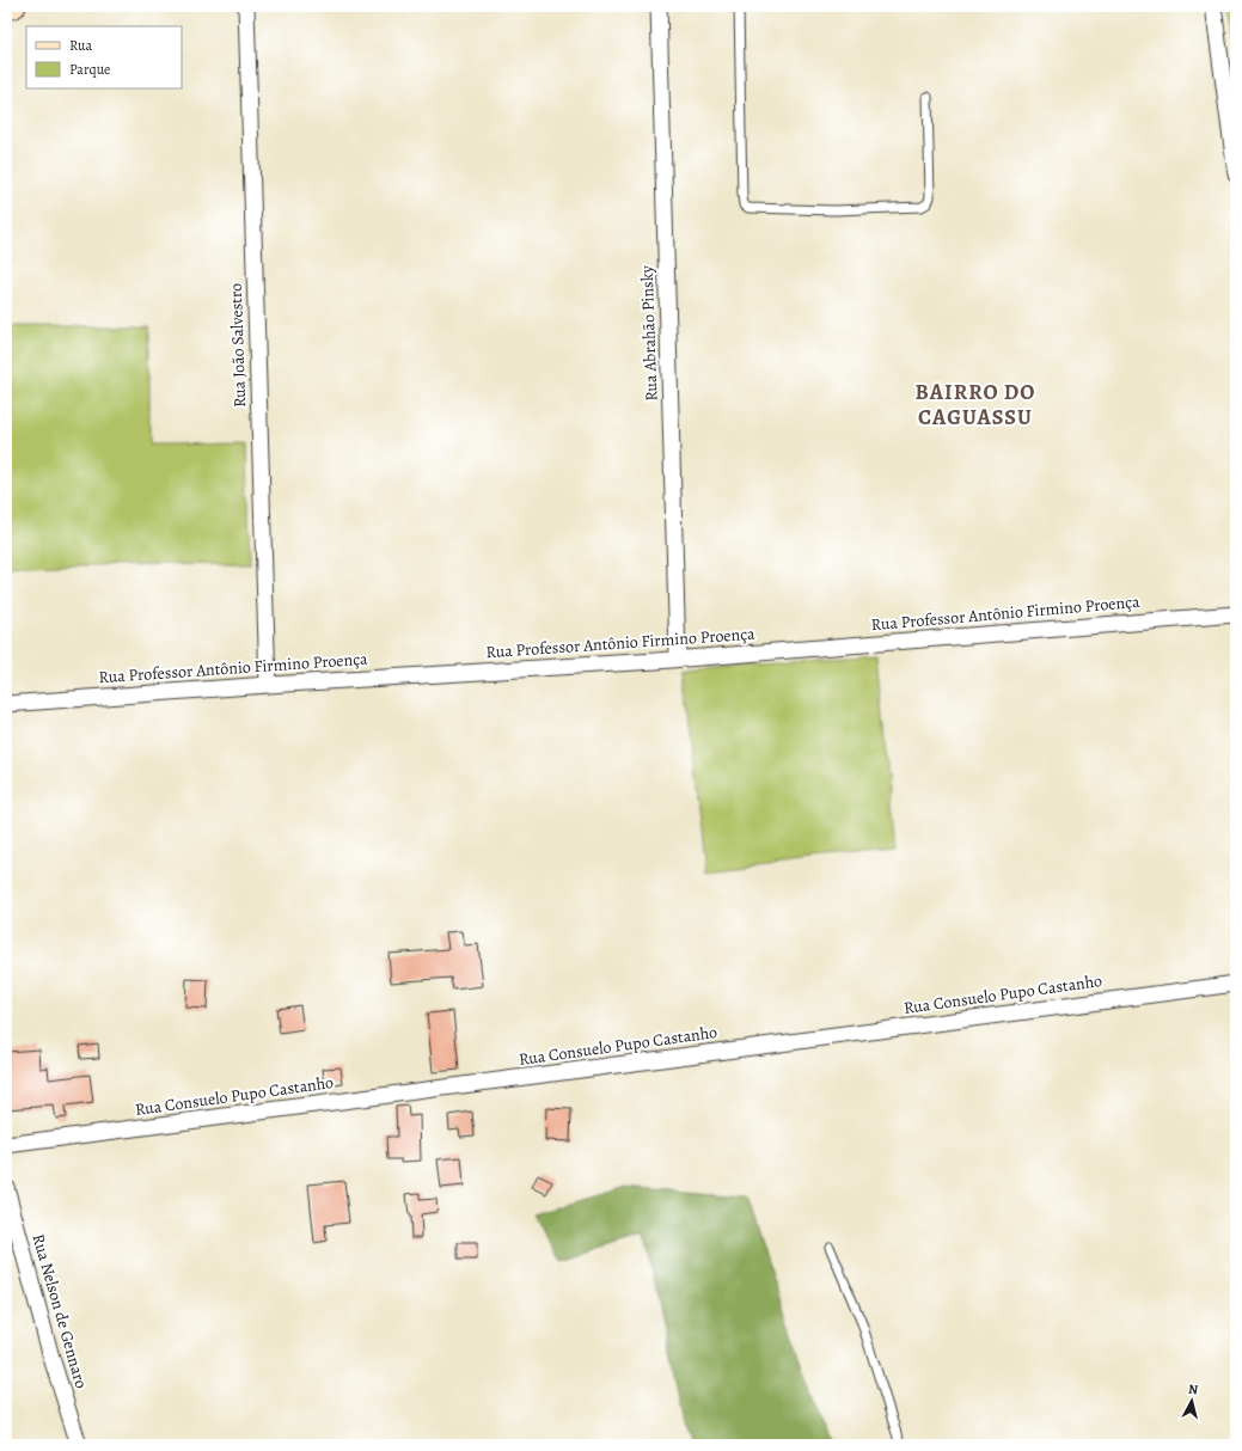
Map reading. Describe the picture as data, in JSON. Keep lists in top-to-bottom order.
{
  "streets": {
    "street": [
      "Rua Abrahão Pinsky",
      "Rua João Salvestro",
      "Rua Professor Antônio Firmino Proença",
      "Rua Consuelo Pupo Castanho",
      "Rua Nelson de Gennaro"
    ]
  },
  "crossings": [
    ["Rua Abrahão Pinsky", "Rua Professor Antônio Firmino Proença"],
    ["Rua João Salvestro", "Rua Professor Antônio Firmino Proença"]
  ],
  "districts": ["BAIRRO DO CAGUASSU"],
  "legend": ["Rua", "Parque"],
  "north": "top"
}
